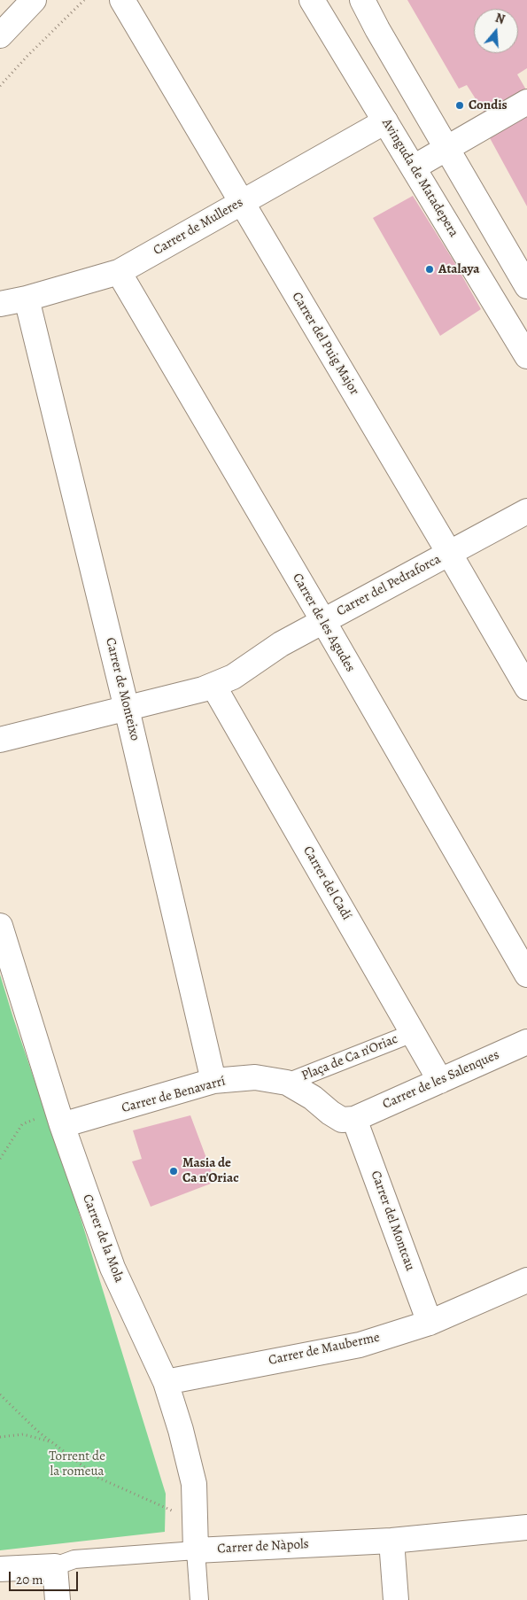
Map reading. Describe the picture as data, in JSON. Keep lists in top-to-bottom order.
{
  "streets": {
    "street": [
      "Avinguda de Matadepera",
      "Carrer de Mulleres",
      "Carrer del Puig Major",
      "Carrer del Pedraforca",
      "Carrer de les Agudes",
      "Carrer de Monteixo",
      "Carrer del Cadí",
      "Plaça de Ca n'Oriac",
      "Carrer de les Salenques",
      "Carrer de Benavarrí",
      "Carrer del Montcau",
      "Carrer de la Mola",
      "Carrer de Mauberme",
      "Carrer de Nàpols"
    ]
  },
  "crossings": [
    ["Avinguda de Matadepera", "Carrer de Mulleres"],
    ["Carrer de Mulleres", "Carrer del Puig Major"],
    ["Carrer de Mulleres", "Carrer de les Agudes"],
    ["Carrer de Mulleres", "Carrer de Monteixo"],
    ["Carrer del Puig Major", "Carrer del Pedraforca"],
    ["Carrer del Pedraforca", "Carrer de les Agudes"],
    ["Carrer del Pedraforca", "Carrer de Monteixo"],
    ["Carrer del Pedraforca", "Carrer del Cadí"],
    ["Carrer de Monteixo", "Carrer de Benavarrí"],
    ["Carrer del Cadí", "Plaça de Ca n'Oriac"],
    ["Carrer del Cadí", "Carrer de les Salenques"],
    ["Plaça de Ca n'Oriac", "Carrer de Benavarrí"],
    ["Carrer de les Salenques", "Carrer de Benavarrí"],
    ["Carrer de les Salenques", "Carrer del Montcau"],
    ["Carrer de Benavarrí", "Carrer del Montcau"],
    ["Carrer de Benavarrí", "Carrer de la Mola"],
    ["Carrer del Montcau", "Carrer de Mauberme"],
    ["Carrer de la Mola", "Carrer de Mauberme"],
    ["Carrer de la Mola", "Carrer de Nàpols"]
  ],
  "parks": ["Torrent de la romeua"],
  "places": ["Condis", "Atalaya", "Masia de Ca n'Oriac"],
  "scale_bar": "20 m",
  "north": "top"
}
